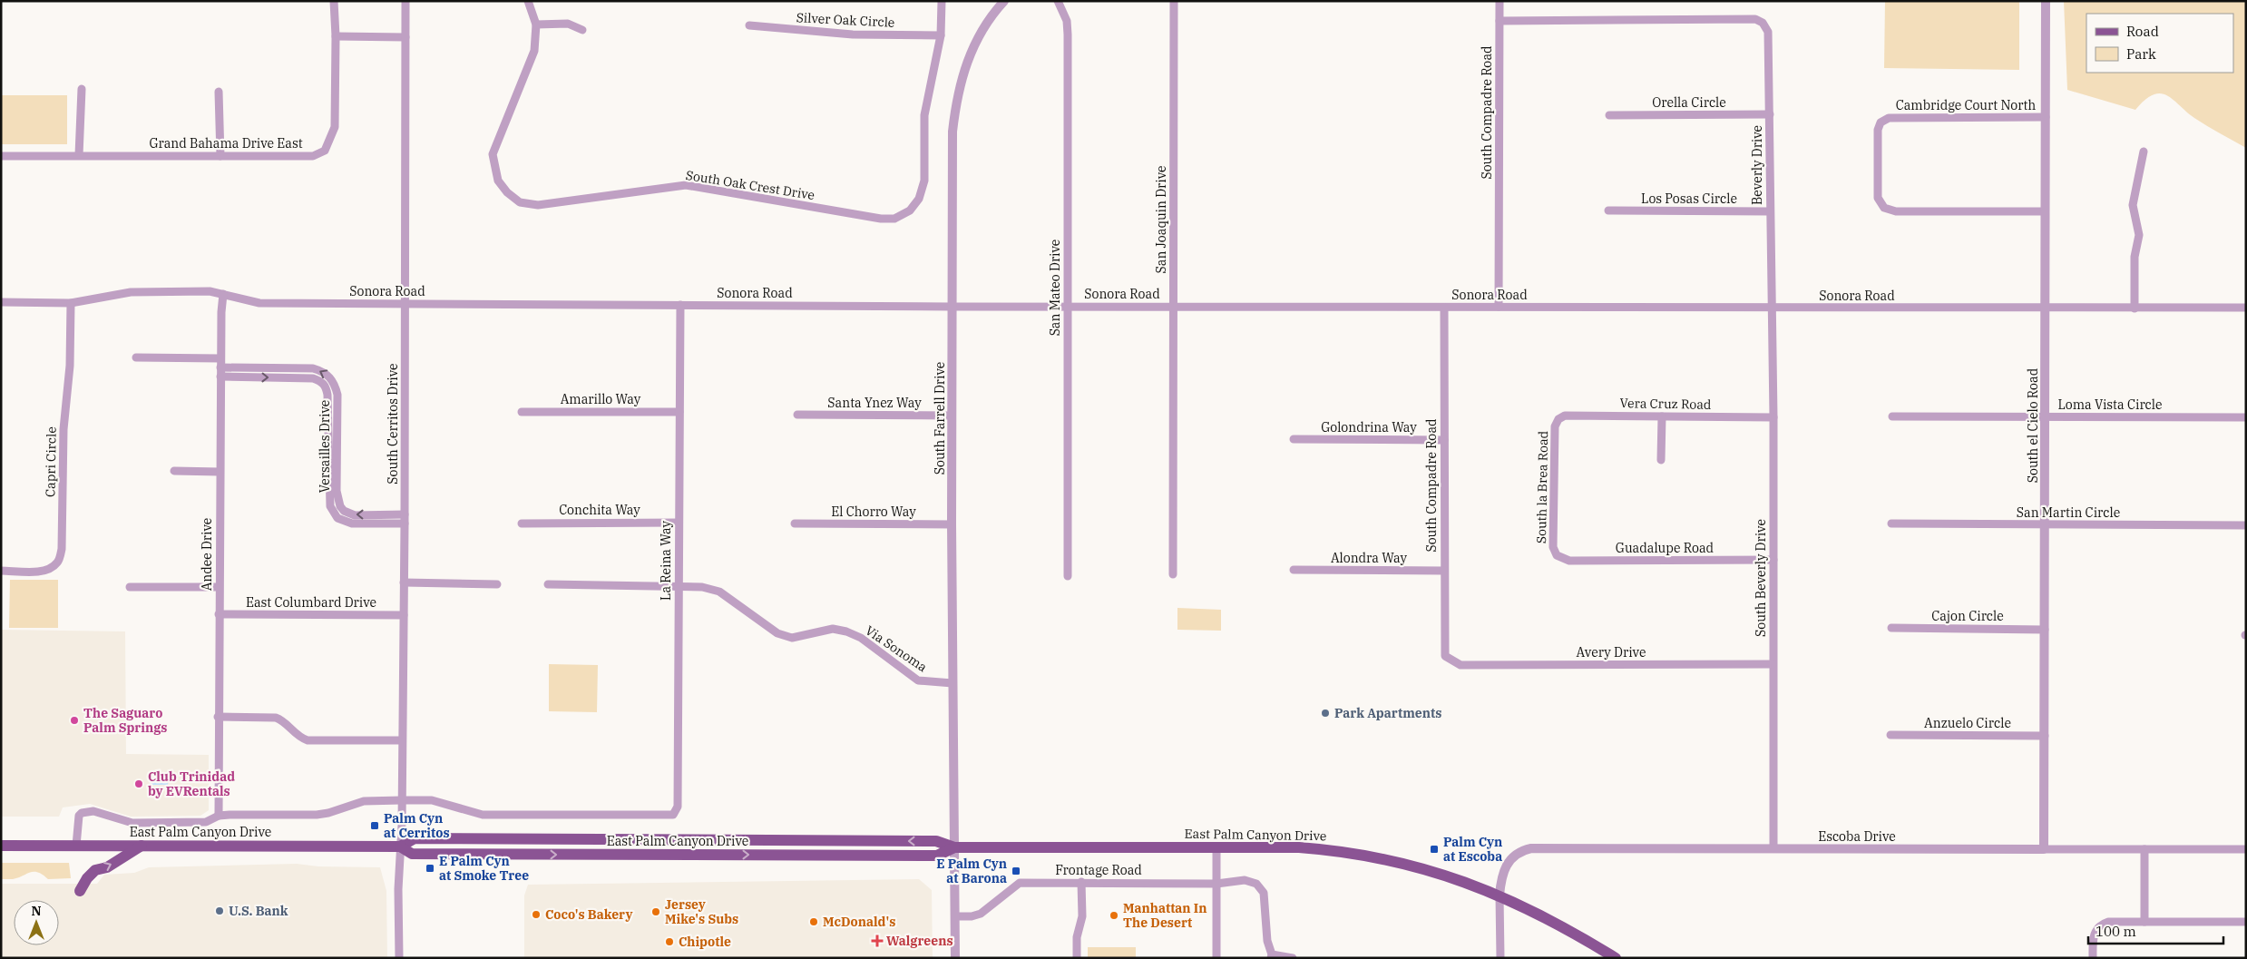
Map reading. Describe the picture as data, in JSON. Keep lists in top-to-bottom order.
{
  "streets": {
    "main road": ["East Palm Canyon Drive"],
    "street": [
      "Silver Oak Circle",
      "Orella Circle",
      "Cambridge Court North",
      "South Compadre Road",
      "Grand Bahama Drive East",
      "Beverly Drive",
      "South Oak Crest Drive",
      "Los Posas Circle",
      "San Joaquin Drive",
      "San Mateo Drive",
      "Sonora Road",
      "Amarillo Way",
      "Santa Ynez Way",
      "Vera Cruz Road",
      "Loma Vista Circle",
      "South Farrell Drive",
      "South Cerritos Drive",
      "South el Cielo Road",
      "Golondrina Way",
      "Versailles Drive",
      "Capri Circle",
      "South la Brea Road",
      "Conchita Way",
      "El Chorro Way",
      "San Martin Circle",
      "Guadalupe Road",
      "Andee Drive",
      "Alondra Way",
      "La Reina Way",
      "South Beverly Drive",
      "East Columbard Drive",
      "Cajon Circle",
      "Via Sonoma",
      "Avery Drive",
      "Anzuelo Circle",
      "Escoba Drive",
      "Frontage Road"
    ]
  },
  "crossings": [
    ["Silver Oak Circle", "South Oak Crest Drive"],
    ["Orella Circle", "Beverly Drive"],
    ["Cambridge Court North", "South el Cielo Road"],
    ["South Compadre Road", "Beverly Drive"],
    ["South Compadre Road", "Sonora Road"],
    ["South Compadre Road", "Golondrina Way"],
    ["South Compadre Road", "Alondra Way"],
    ["South Compadre Road", "Avery Drive"],
    ["Beverly Drive", "Los Posas Circle"],
    ["Beverly Drive", "Sonora Road"],
    ["Beverly Drive", "South Beverly Drive"],
    ["San Joaquin Drive", "Sonora Road"],
    ["San Mateo Drive", "Sonora Road"],
    ["Sonora Road", "South Farrell Drive"],
    ["Sonora Road", "South Cerritos Drive"],
    ["Sonora Road", "South el Cielo Road"],
    ["Sonora Road", "Capri Circle"],
    ["Sonora Road", "Andee Drive"],
    ["Sonora Road", "La Reina Way"],
    ["Sonora Road", "South Beverly Drive"],
    ["Amarillo Way", "La Reina Way"],
    ["Santa Ynez Way", "South Farrell Drive"],
    ["Vera Cruz Road", "South la Brea Road"],
    ["Vera Cruz Road", "South Beverly Drive"],
    ["Loma Vista Circle", "South el Cielo Road"],
    ["South Farrell Drive", "El Chorro Way"],
    ["South Farrell Drive", "Via Sonoma"],
    ["South Farrell Drive", "East Palm Canyon Drive"],
    ["South Farrell Drive", "Frontage Road"],
    ["South Cerritos Drive", "Versailles Drive"],
    ["South Cerritos Drive", "La Reina Way"],
    ["South Cerritos Drive", "East Columbard Drive"],
    ["South Cerritos Drive", "East Palm Canyon Drive"],
    ["South el Cielo Road", "San Martin Circle"],
    ["South el Cielo Road", "Cajon Circle"],
    ["South el Cielo Road", "Anzuelo Circle"],
    ["South el Cielo Road", "Escoba Drive"],
    ["Versailles Drive", "Andee Drive"],
    ["South la Brea Road", "Guadalupe Road"],
    ["Conchita Way", "La Reina Way"],
    ["Guadalupe Road", "South Beverly Drive"],
    ["Andee Drive", "East Columbard Drive"],
    ["La Reina Way", "Via Sonoma"],
    ["South Beverly Drive", "Avery Drive"],
    ["South Beverly Drive", "Escoba Drive"],
    ["East Palm Canyon Drive", "Escoba Drive"]
  ],
  "places": {
    "other": [
      "Park Apartments",
      "The Saguaro Palm Springs",
      "Club Trinidad by EVRentals",
      "U.S. Bank",
      "Jersey Mike's Subs",
      "Coco's Bakery",
      "Manhattan In The Desert",
      "McDonald's",
      "Chipotle"
    ],
    "transit": [
      "Palm Cyn at Cerritos",
      "Palm Cyn at Escoba",
      "E Palm Cyn at Smoke Tree",
      "E Palm Cyn at Barona"
    ],
    "health": ["Walgreens"]
  },
  "legend": ["Road", "Park"],
  "scale_bar": "100 m",
  "north": "top"
}
